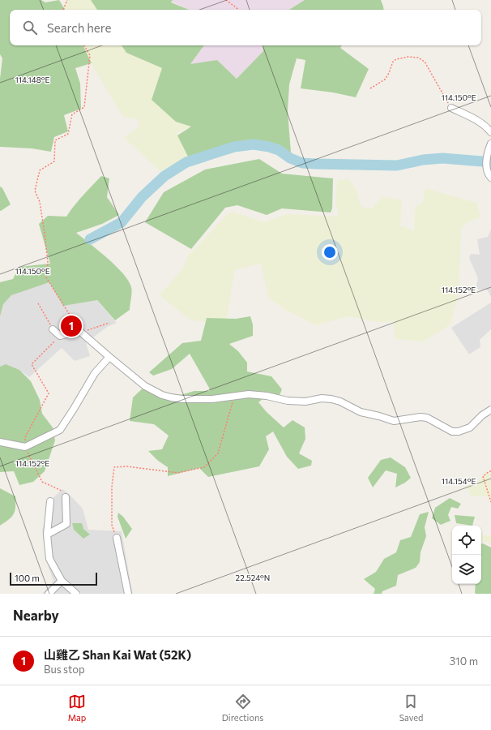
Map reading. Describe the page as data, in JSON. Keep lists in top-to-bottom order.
{
  "scale_bar": "100 m",
  "page": {
    "search": "Search here",
    "pins": "1",
    "scale": "100 m",
    "heading": "Nearby",
    "list": [
      {
        "mark": "1",
        "name": "山雞乙 Shan Kai Wat (52K)",
        "note": "Bus stop",
        "value": "310 m"
      }
    ],
    "nav": ["Map", "Directions", "Saved"]
  },
  "coordinates": [
    "114.148°E",
    "114.150°E",
    "114.152°E",
    "114.154°E",
    "22.524°N"
  ]
}
